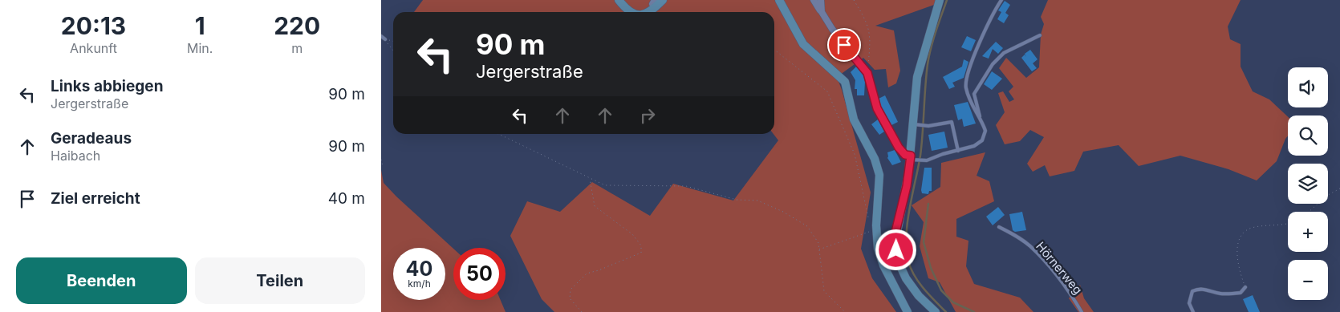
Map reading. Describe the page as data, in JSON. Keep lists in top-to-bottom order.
{
  "streets": {
    "lane": ["Hörnerweg"]
  },
  "page": {
    "eta": [
      "20:13",
      "Ankunft",
      "1",
      "Min.",
      "220",
      "m"
    ],
    "turn": ["90 m", "Jergerstraße"],
    "map_buttons": ["+", "−"],
    "list": [
      {
        "name": "Links abbiegen",
        "note": "Jergerstraße",
        "value": "90 m"
      },
      {
        "name": "Geradeaus",
        "note": "Haibach",
        "value": "90 m"
      },
      {
        "name": "Ziel erreicht",
        "value": "40 m"
      }
    ],
    "speed": "40 km/h",
    "limit": "50",
    "buttons": ["Beenden", "Teilen"]
  }
}
